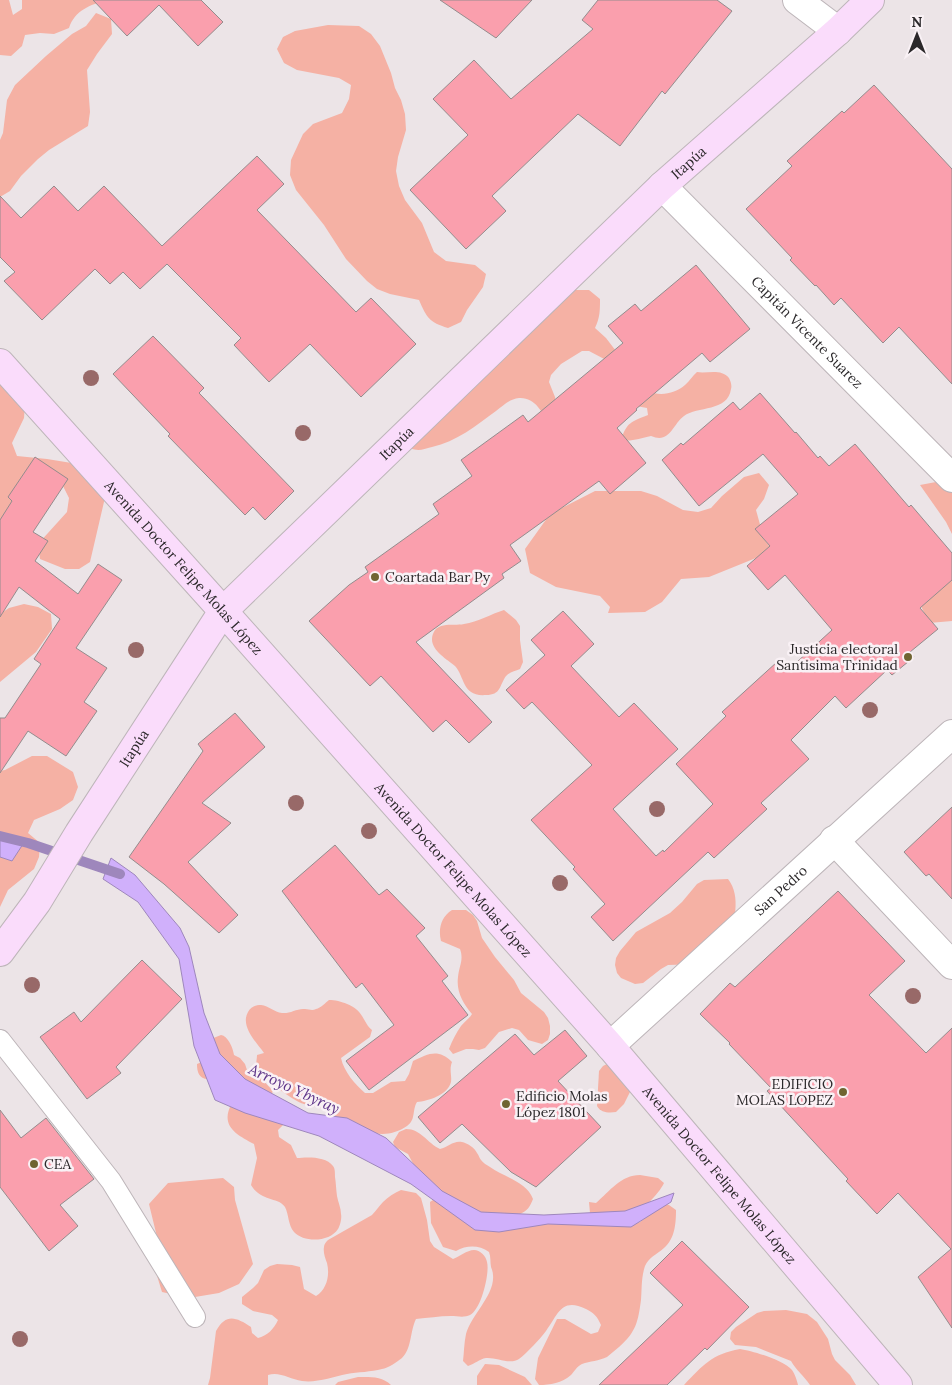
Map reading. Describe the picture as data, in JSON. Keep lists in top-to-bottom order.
{
  "streets": {
    "main road": ["Itapúa", "Avenida Doctor Felipe Molas López"],
    "street": ["Capitán Vicente Suarez", "San Pedro"]
  },
  "crossings": [
    ["Itapúa", "Capitán Vicente Suarez"],
    ["Itapúa", "Avenida Doctor Felipe Molas López"],
    ["Avenida Doctor Felipe Molas López", "San Pedro"]
  ],
  "water": ["Arroyo Ybyray"],
  "places": [
    "Coartada Bar Py",
    "Justicia electoral Santisima Trinidad",
    "EDIFICIO MOLAS LOPEZ",
    "Edificio Molas López 1801",
    "CEA"
  ],
  "north": "top"
}
